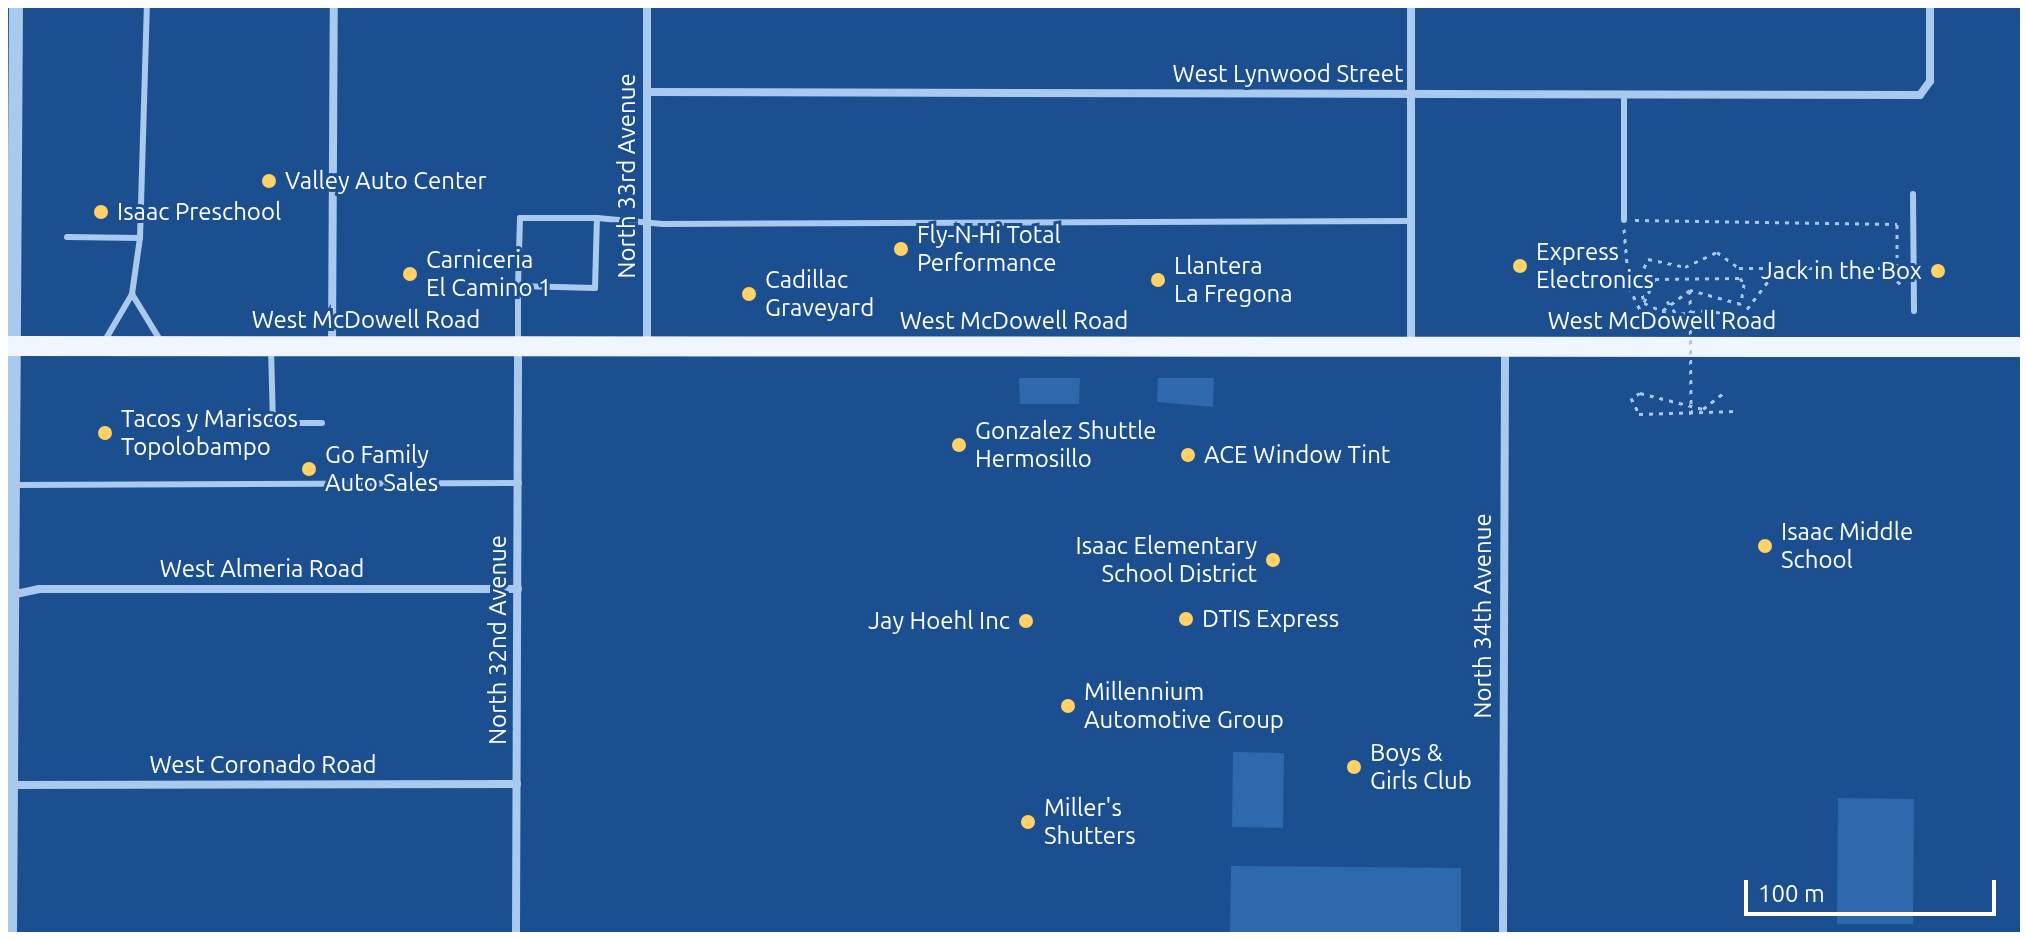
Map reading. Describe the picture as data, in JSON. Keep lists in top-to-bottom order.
{
  "streets": {
    "main road": ["West McDowell Road"],
    "street": [
      "West Lynwood Street",
      "North 33rd Avenue",
      "West Almeria Road",
      "North 34th Avenue",
      "North 32nd Avenue",
      "West Coronado Road"
    ]
  },
  "crossings": [
    ["West Lynwood Street", "North 33rd Avenue"],
    ["North 33rd Avenue", "West McDowell Road"],
    ["West McDowell Road", "North 34th Avenue"],
    ["West McDowell Road", "North 32nd Avenue"],
    ["West Almeria Road", "North 32nd Avenue"],
    ["North 32nd Avenue", "West Coronado Road"]
  ],
  "places": [
    "Valley Auto Center",
    "Isaac Preschool",
    "Fly-N-Hi Total Performance",
    "Express Electronics",
    "Jack in the Box",
    "Carniceria El Camino 1",
    "Llantera La Fregona",
    "Cadillac Graveyard",
    "Tacos y Mariscos Topolobampo",
    "Gonzalez Shuttle Hermosillo",
    "ACE Window Tint",
    "Go Family Auto Sales",
    "Isaac Middle School",
    "Isaac Elementary School District",
    "DTIS Express",
    "Jay Hoehl Inc",
    "Millennium Automotive Group",
    "Boys & Girls Club",
    "Miller's Shutters"
  ],
  "scale_bar": "100 m"
}
